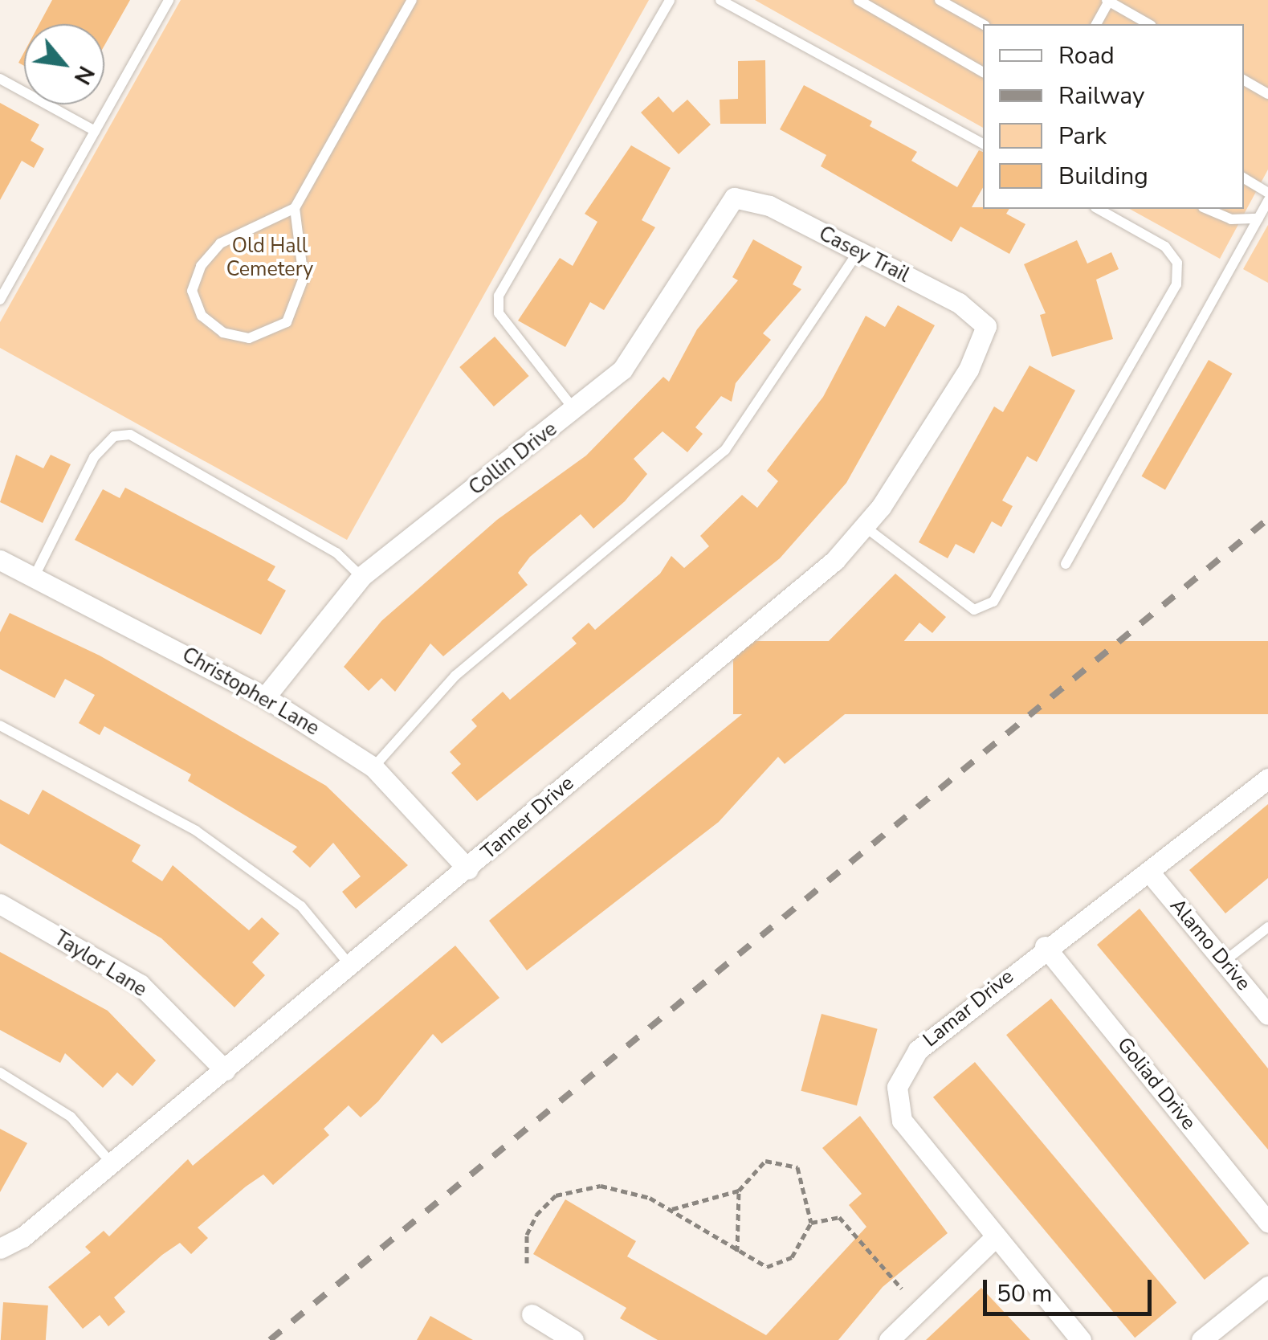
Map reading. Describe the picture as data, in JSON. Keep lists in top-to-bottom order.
{
  "streets": {
    "street": [
      "Casey Trail",
      "Collin Drive",
      "Christopher Lane",
      "Tanner Drive",
      "Alamo Drive",
      "Taylor Lane",
      "Lamar Drive",
      "Goliad Drive"
    ]
  },
  "crossings": [
    ["Casey Trail", "Collin Drive"],
    ["Casey Trail", "Tanner Drive"],
    ["Collin Drive", "Christopher Lane"],
    ["Christopher Lane", "Tanner Drive"],
    ["Tanner Drive", "Taylor Lane"],
    ["Alamo Drive", "Lamar Drive"],
    ["Lamar Drive", "Goliad Drive"]
  ],
  "parks": ["Old Hall Cemetery"],
  "legend": [
    "Road",
    "Railway",
    "Park",
    "Building"
  ],
  "scale_bar": "50 m",
  "north": "bottom right"
}
